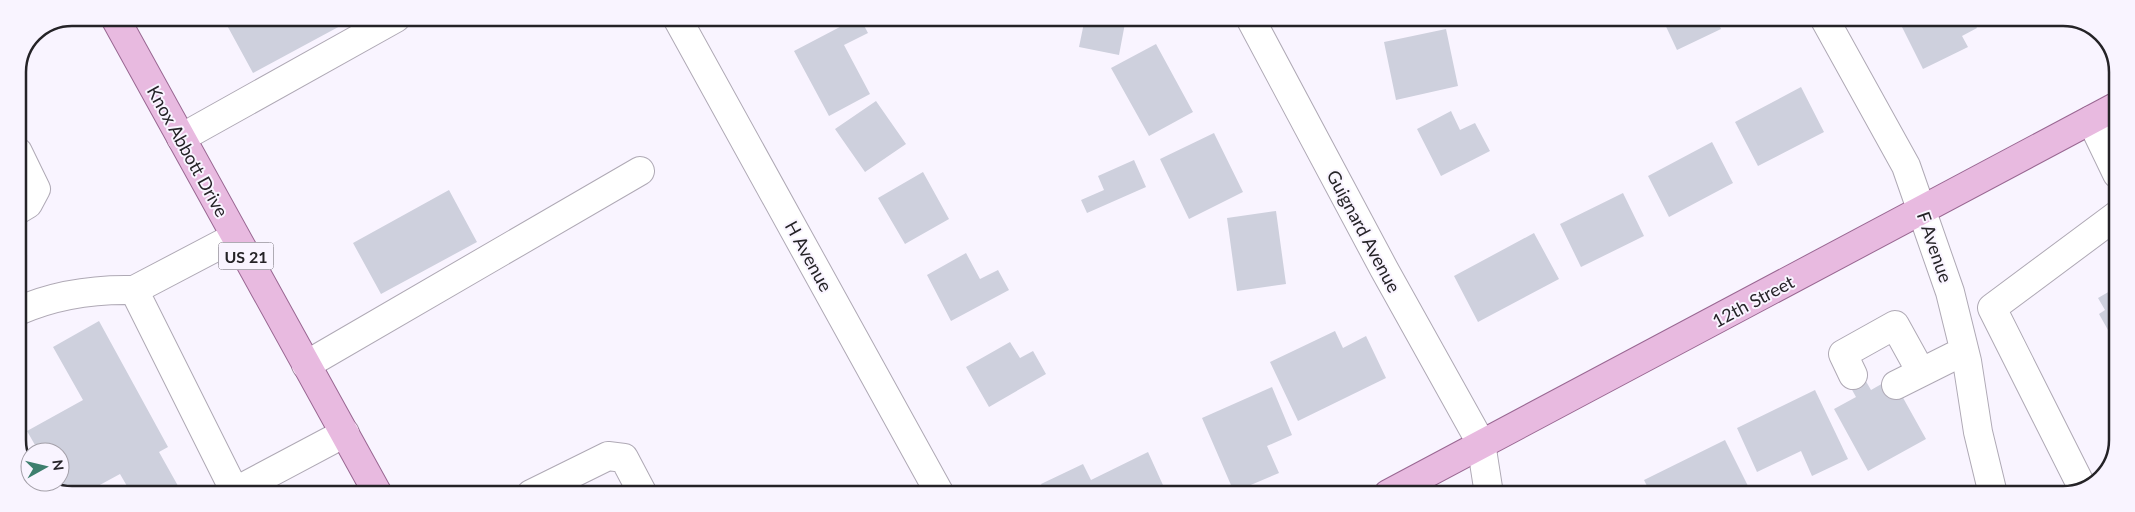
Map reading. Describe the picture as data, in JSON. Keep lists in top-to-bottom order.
{
  "streets": {
    "main road": ["Knox Abbott Drive", "US 21", "12th Street"],
    "street": ["Guignard Avenue", "F Avenue", "H Avenue"]
  },
  "crossings": [
    ["Guignard Avenue", "12th Street"],
    ["F Avenue", "12th Street"]
  ],
  "north": "right"
}
